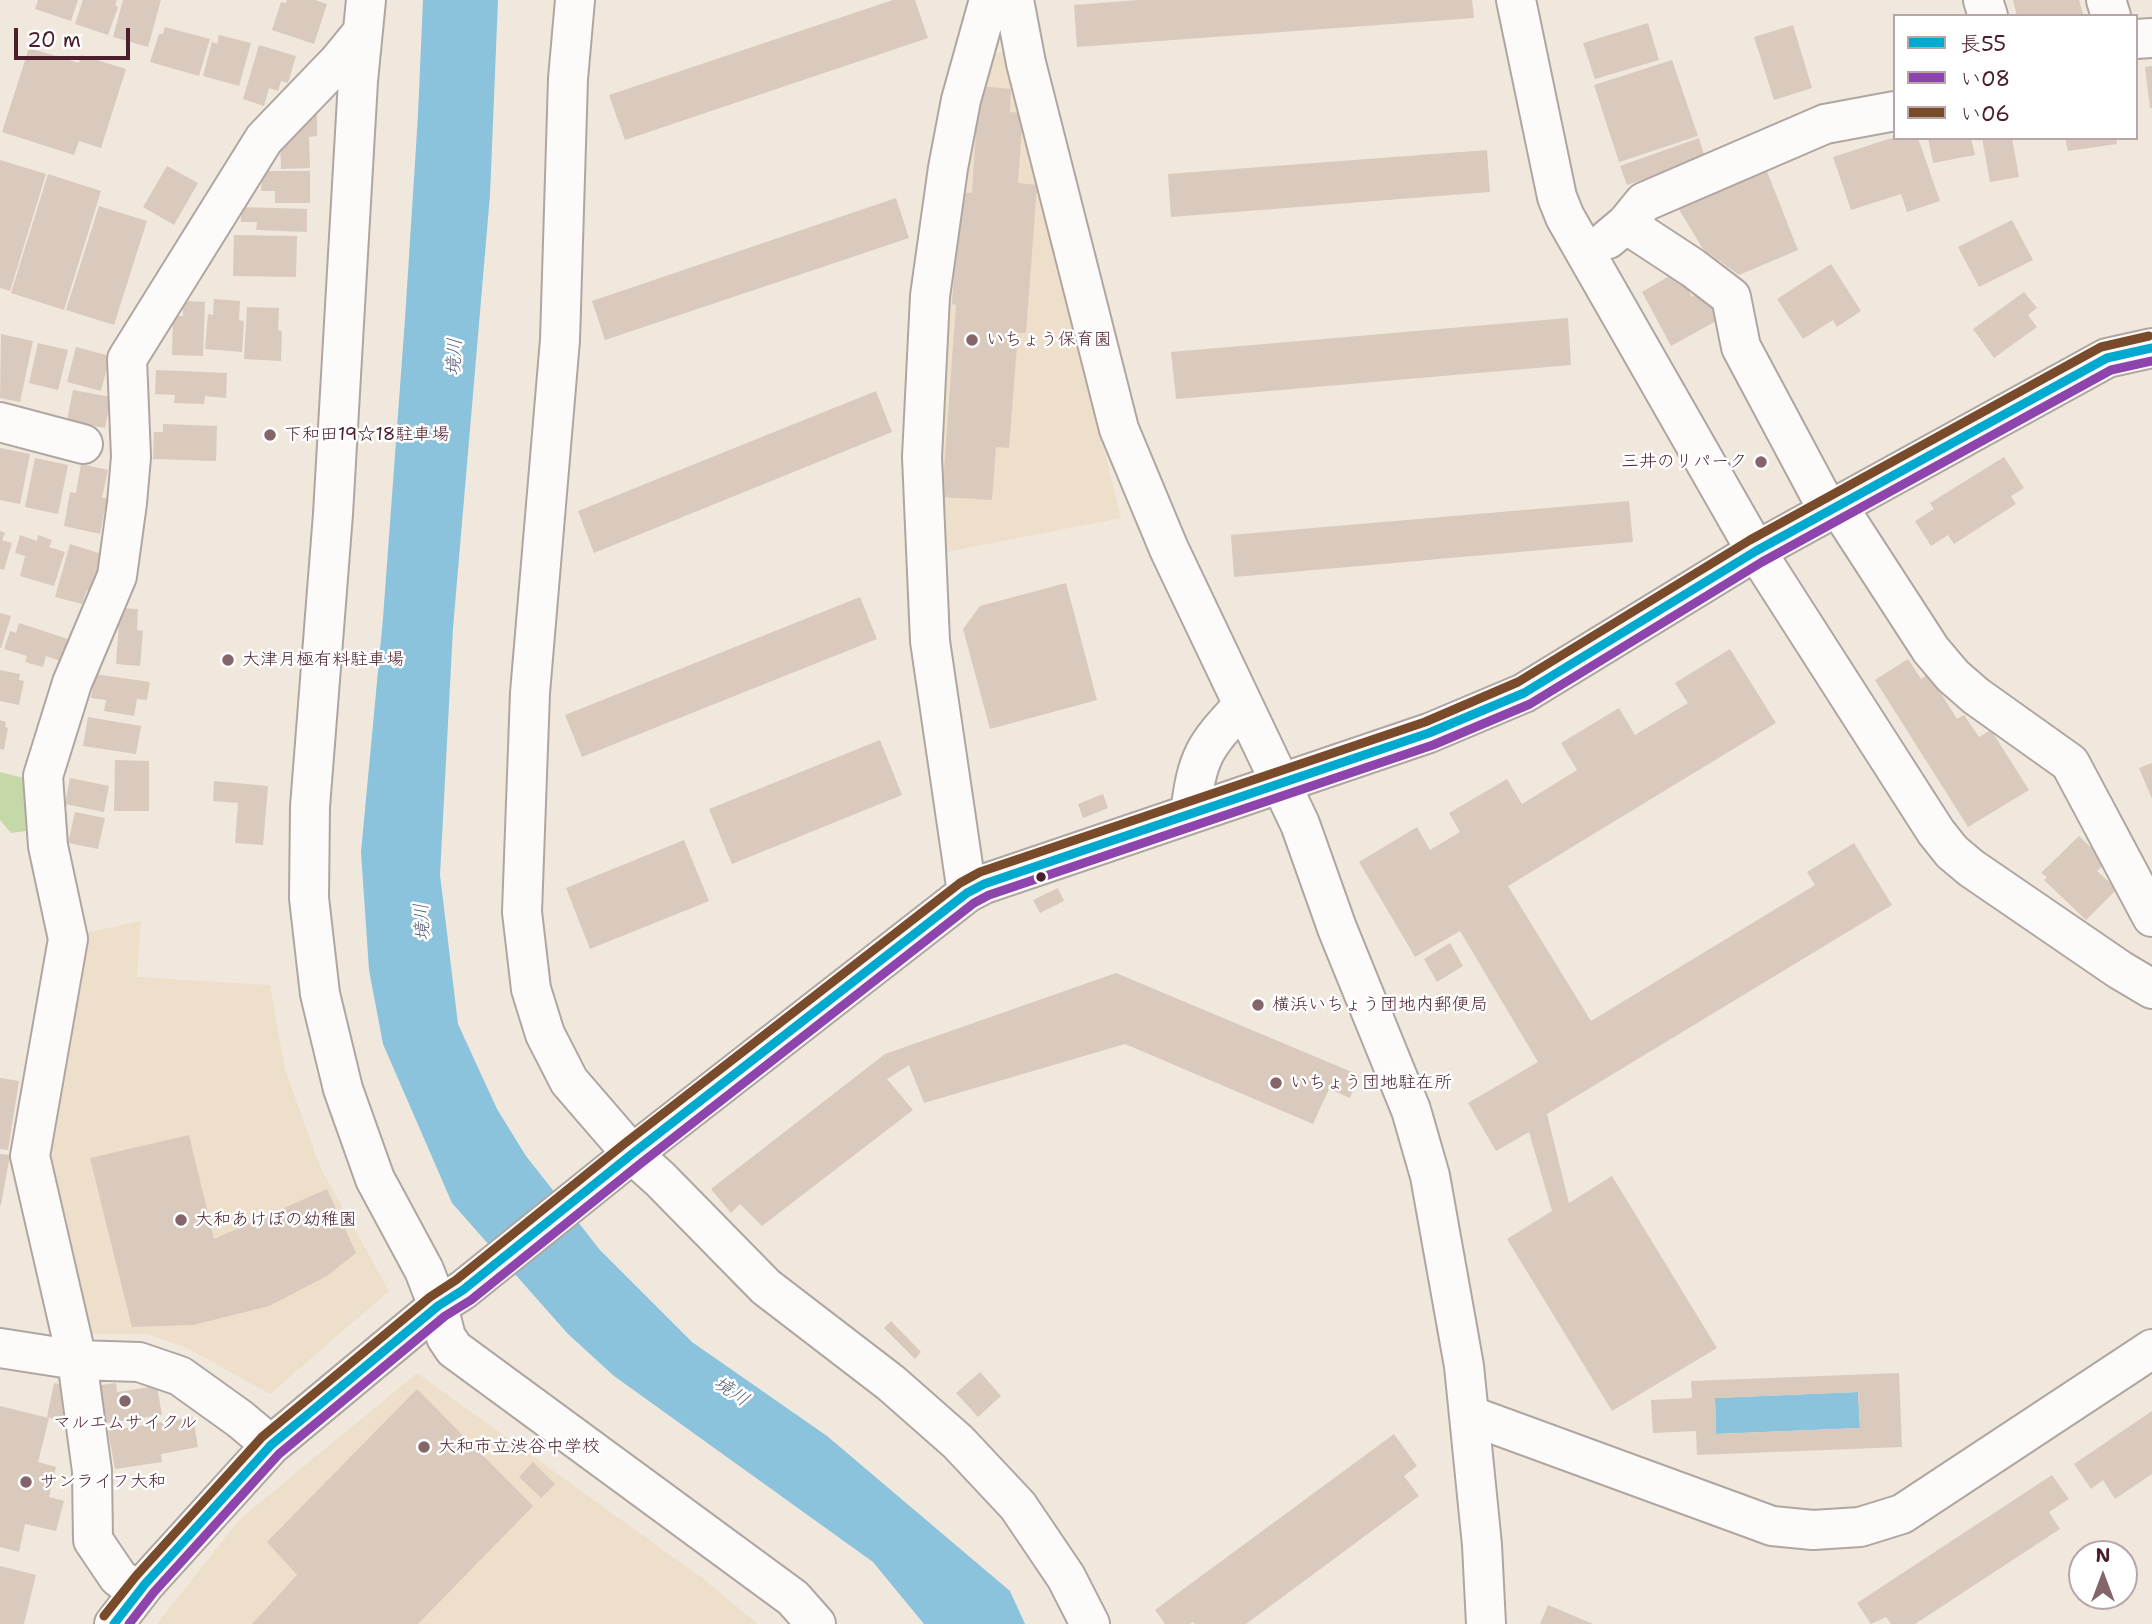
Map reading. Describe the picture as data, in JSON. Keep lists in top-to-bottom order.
{
  "water": ["境川"],
  "places": [
    "いちょう保育園",
    "下和田19☆18駐車場",
    "三井のリパーク",
    "大津月極有料駐車場",
    "横浜いちょう団地内郵便局",
    "いちょう団地駐在所",
    "大和あけぼの幼稚園",
    "マルエムサイクル",
    "大和市立渋谷中学校",
    "サンライフ大和"
  ],
  "lines": ["transit line い06", "transit line 長55", "transit line い08"],
  "legend": ["長55", "い08", "い06"],
  "scale_bar": "20 m",
  "north": "top"
}
